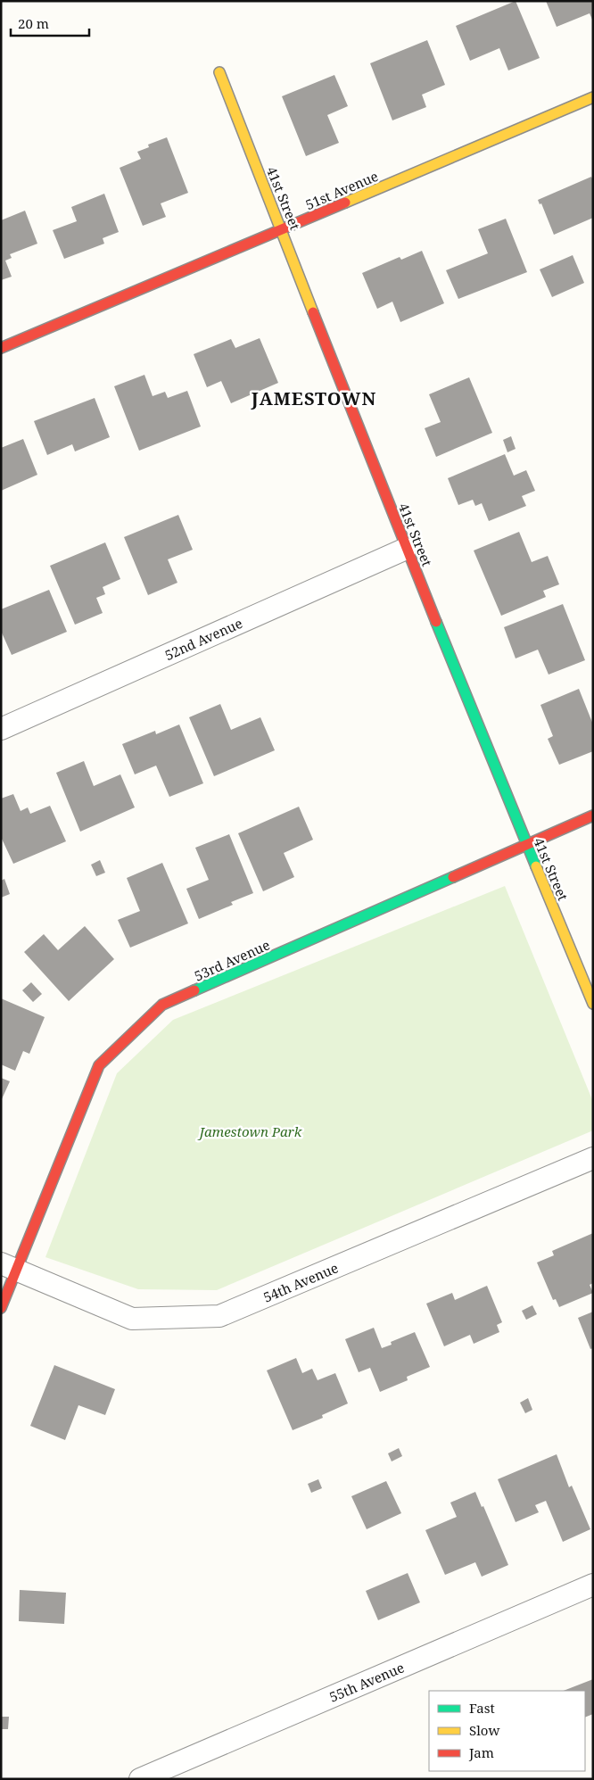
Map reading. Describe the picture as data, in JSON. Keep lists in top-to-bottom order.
{
  "streets": {
    "street": [
      "51st Avenue",
      "41st Street",
      "52nd Avenue",
      "53rd Avenue",
      "54th Avenue",
      "55th Avenue"
    ]
  },
  "crossings": [
    ["51st Avenue", "41st Street"],
    ["41st Street", "52nd Avenue"],
    ["41st Street", "53rd Avenue"],
    ["53rd Avenue", "54th Avenue"]
  ],
  "districts": ["JAMESTOWN"],
  "parks": ["Jamestown Park"],
  "legend": ["Fast", "Slow", "Jam"],
  "scale_bar": "20 m"
}
